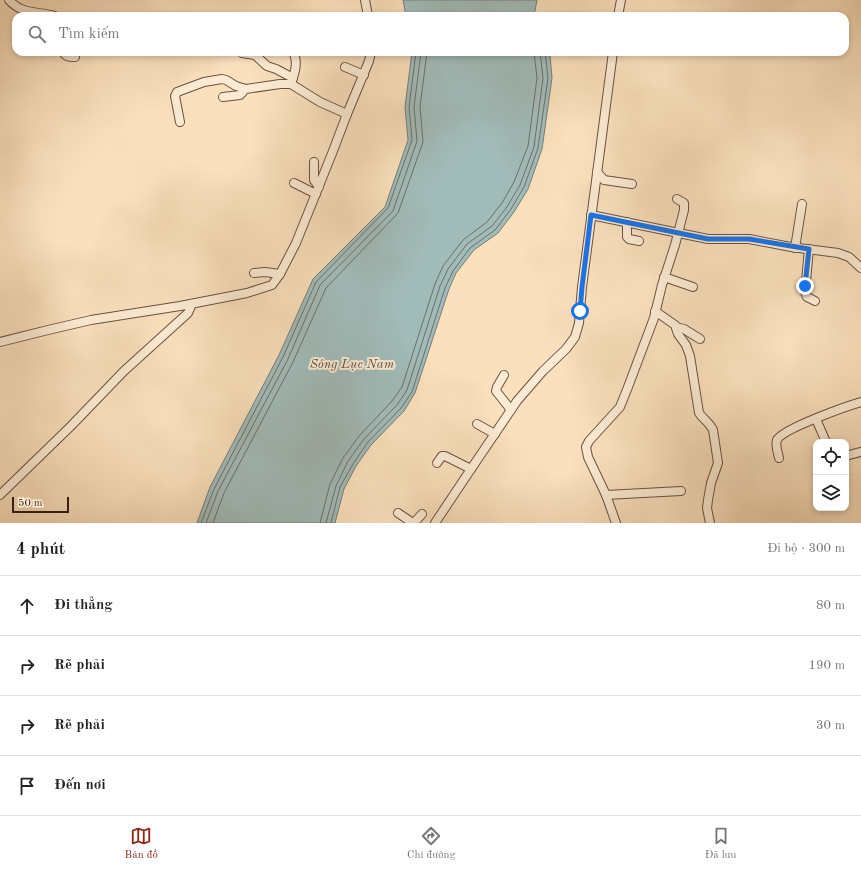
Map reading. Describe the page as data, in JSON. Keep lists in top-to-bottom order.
{
  "water": ["Sông Lục Nam"],
  "scale_bar": "50 m",
  "page": {
    "search": "Tìm kiếm",
    "scale": "50 m",
    "heading": ["4 phút", "Đi bộ · 300 m"],
    "list": [
      ["Đi thẳng", "80 m"],
      ["Rẽ phải", "190 m"],
      ["Rẽ phải", "30 m"],
      "Đến nơi"
    ],
    "nav": ["Bản đồ", "Chỉ đường", "Đã lưu"]
  }
}
